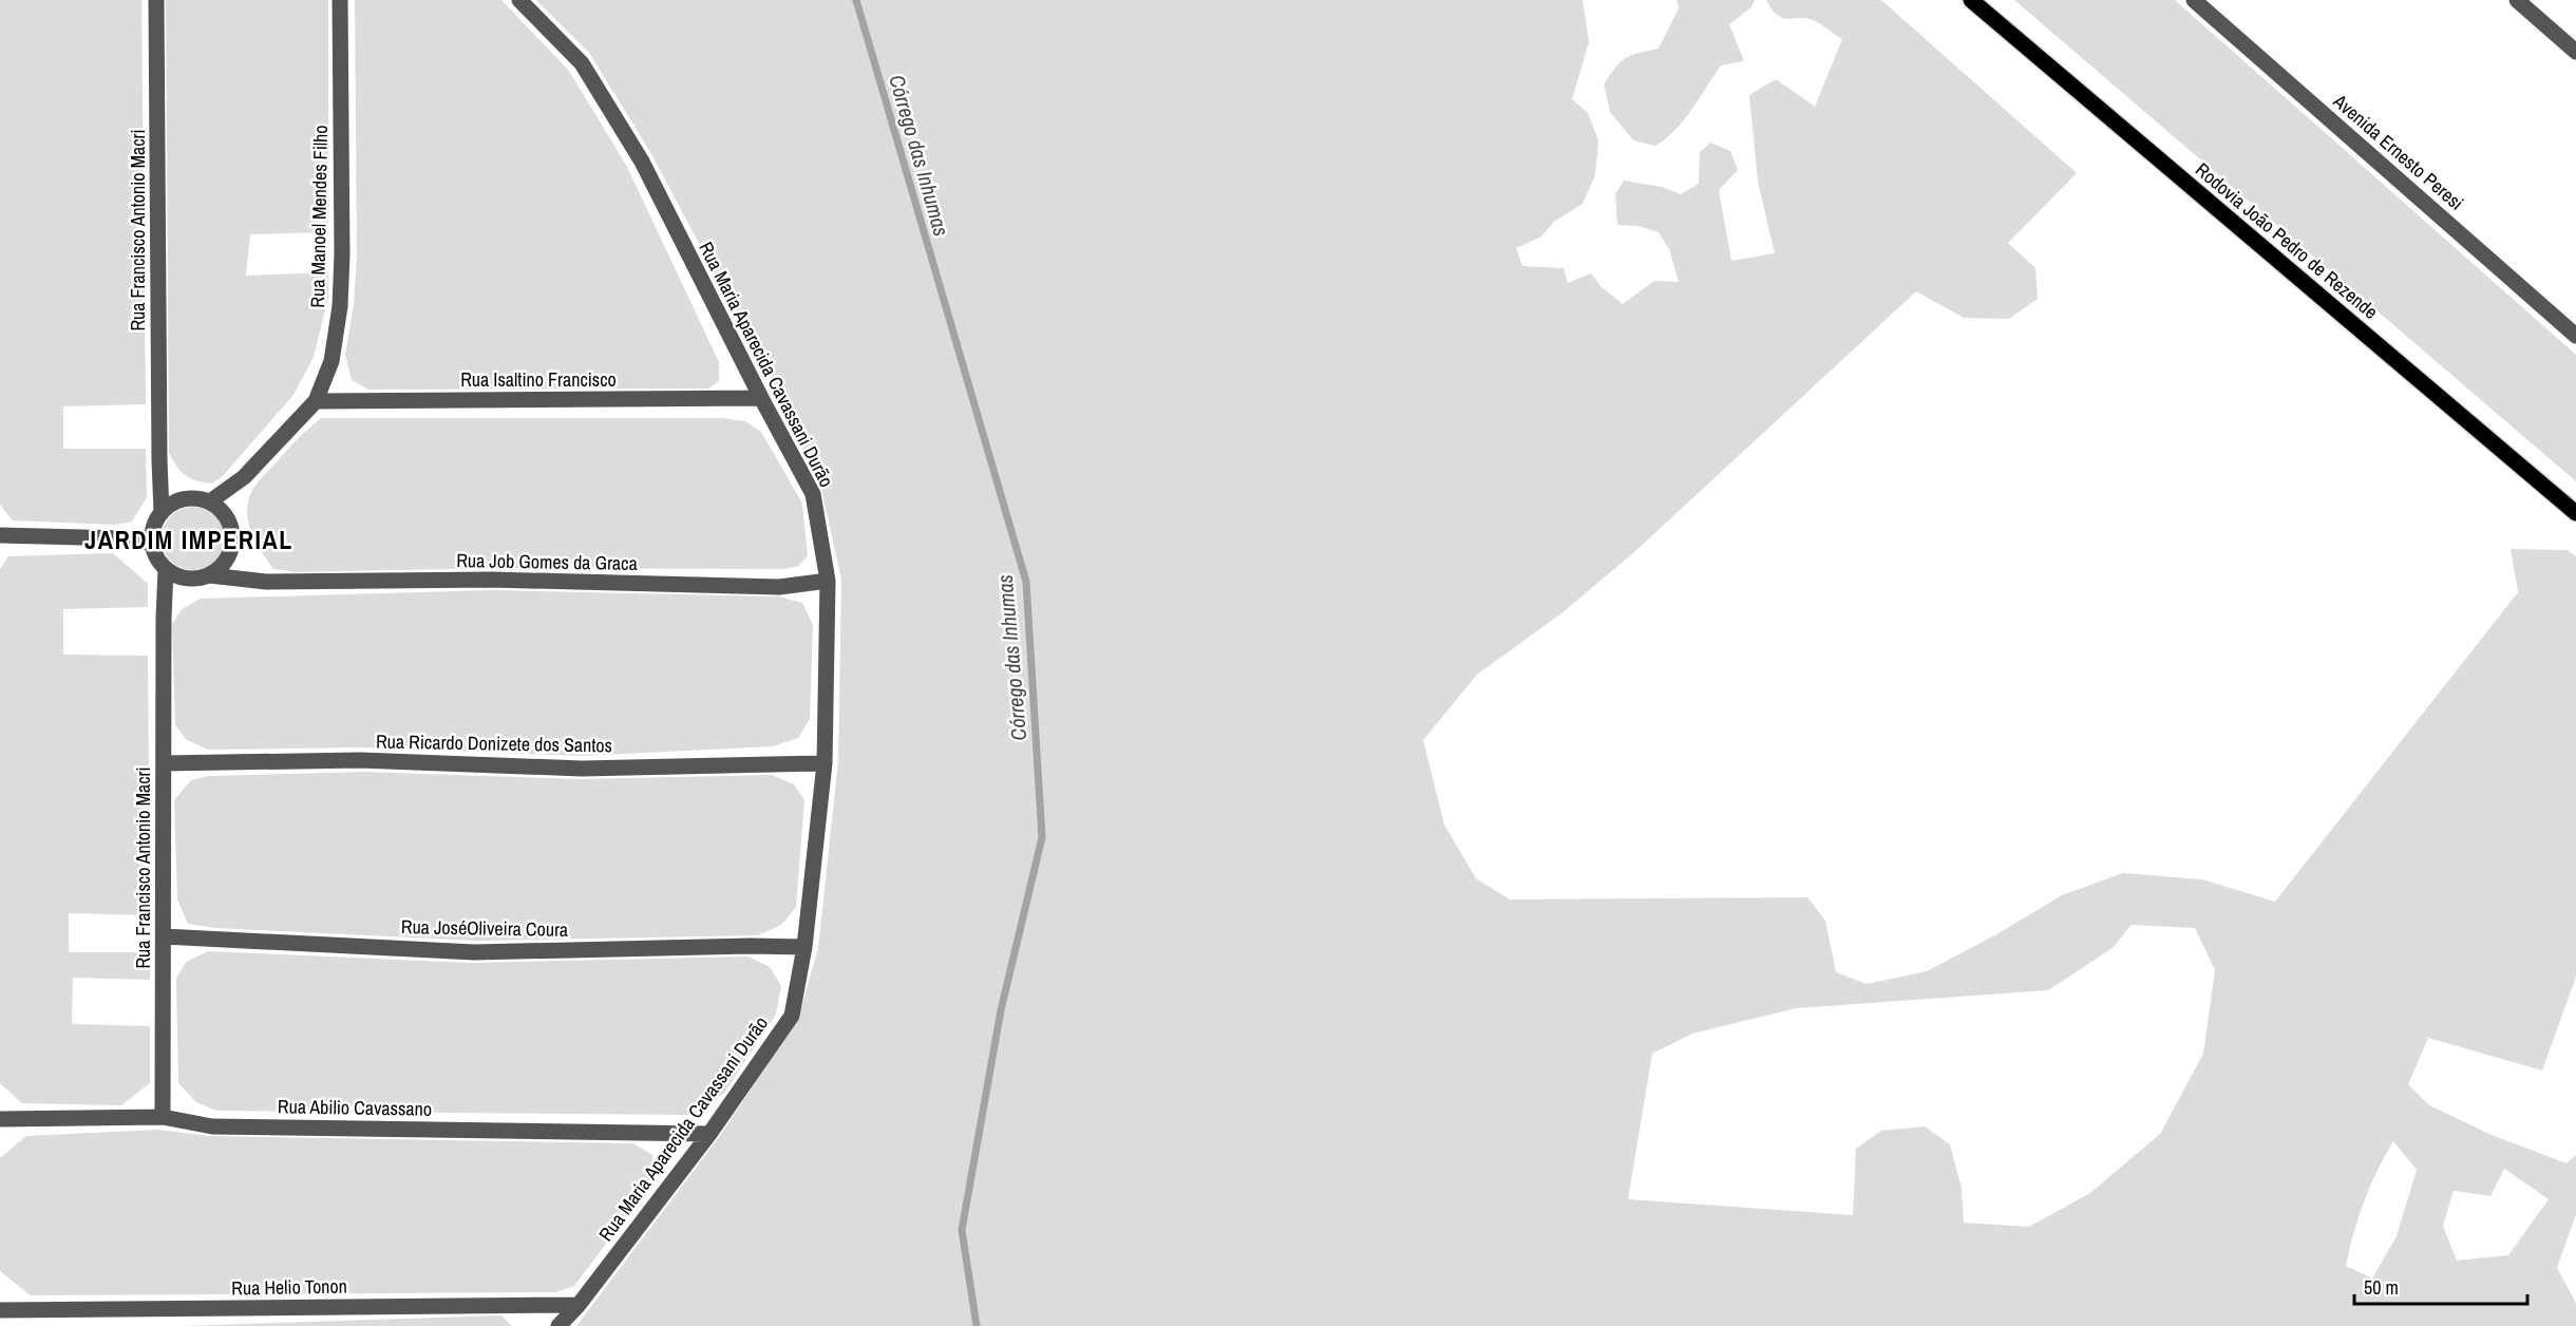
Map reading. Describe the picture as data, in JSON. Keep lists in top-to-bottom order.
{
  "streets": {
    "main road": ["Rodovia João Pedro de Rezende"],
    "street": [
      "Avenida Ernesto Peresi",
      "Rua Manoel Mendes Filho",
      "Rua Francisco Antonio Macri",
      "Rua Maria Aparecida Cavassani Durão",
      "Rua Isaltino Francisco",
      "Rua Job Gomes da Graca",
      "Rua Ricardo Donizete dos Santos",
      "Rua JoséOliveira Coura",
      "Rua Abilio Cavassano",
      "Rua Helio Tonon"
    ]
  },
  "crossings": [
    ["Rua Manoel Mendes Filho", "Rua Francisco Antonio Macri"],
    ["Rua Manoel Mendes Filho", "Rua Isaltino Francisco"],
    ["Rua Manoel Mendes Filho", "Rua Job Gomes da Graca"],
    ["Rua Francisco Antonio Macri", "Rua Job Gomes da Graca"],
    ["Rua Francisco Antonio Macri", "Rua Ricardo Donizete dos Santos"],
    ["Rua Francisco Antonio Macri", "Rua JoséOliveira Coura"],
    ["Rua Francisco Antonio Macri", "Rua Abilio Cavassano"],
    ["Rua Maria Aparecida Cavassani Durão", "Rua Isaltino Francisco"],
    ["Rua Maria Aparecida Cavassani Durão", "Rua Job Gomes da Graca"],
    ["Rua Maria Aparecida Cavassani Durão", "Rua Ricardo Donizete dos Santos"],
    ["Rua Maria Aparecida Cavassani Durão", "Rua JoséOliveira Coura"],
    ["Rua Maria Aparecida Cavassani Durão", "Rua Abilio Cavassano"],
    ["Rua Maria Aparecida Cavassani Durão", "Rua Helio Tonon"]
  ],
  "districts": ["JARDIM IMPERIAL"],
  "water": ["Córrego das Inhumas"],
  "scale_bar": "50 m"
}
